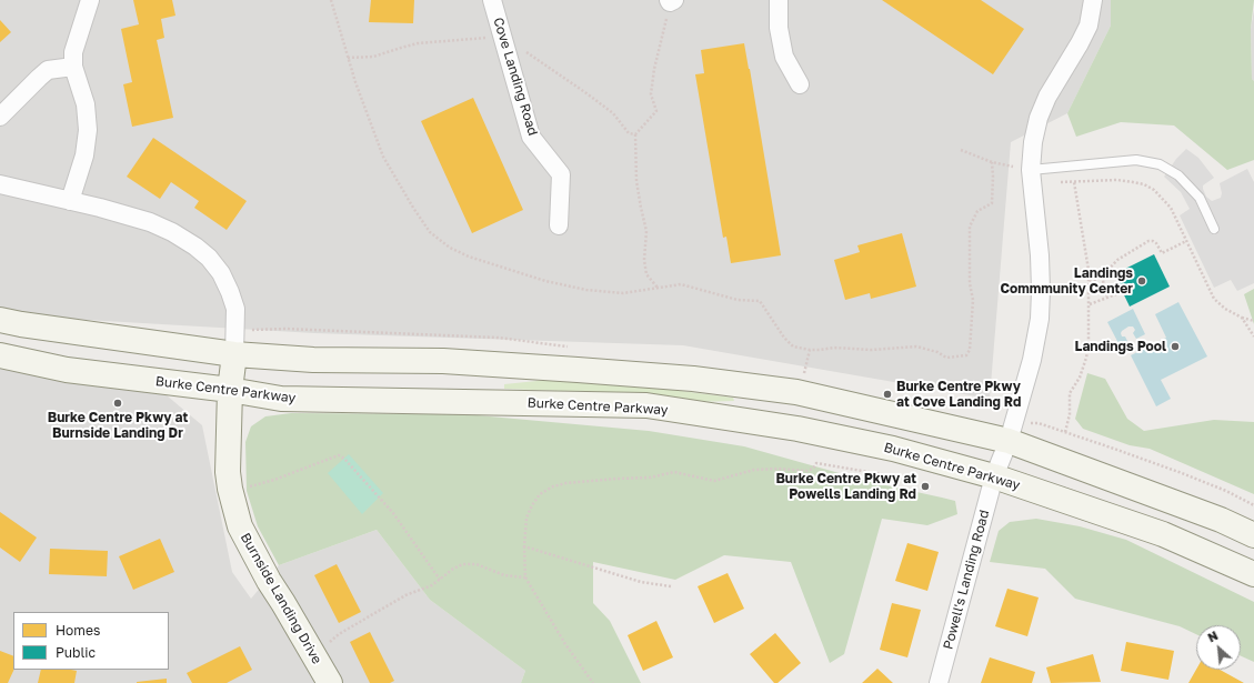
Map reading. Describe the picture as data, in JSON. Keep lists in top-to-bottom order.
{
  "streets": {
    "main road": ["Burke Centre Parkway", "Burnside Landing Drive"],
    "street": ["Cove Landing Road", "Powell's Landing Road"]
  },
  "crossings": [
    ["Burke Centre Parkway", "Powell's Landing Road"],
    ["Burke Centre Parkway", "Burnside Landing Drive"]
  ],
  "places": [
    "Landings Commmunity Center",
    "Landings Pool",
    "Burke Centre Pkwy at Cove Landing Rd",
    "Burke Centre Pkwy at Burnside Landing Dr",
    "Burke Centre Pkwy at Powells Landing Rd"
  ],
  "legend": ["Homes", "Public"],
  "north": "top left"
}
